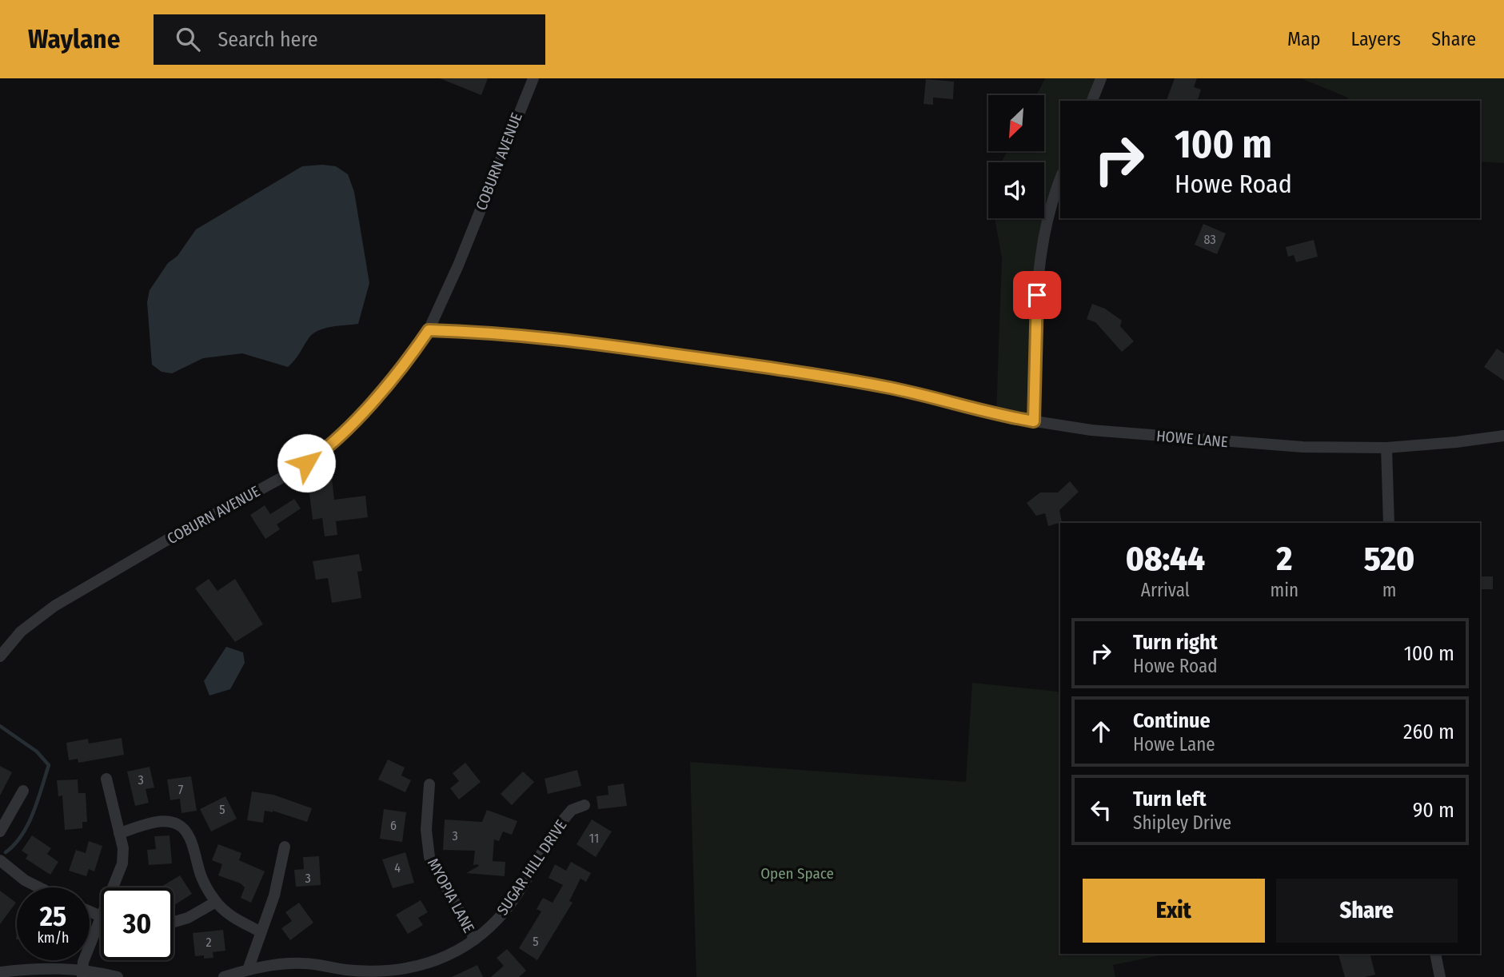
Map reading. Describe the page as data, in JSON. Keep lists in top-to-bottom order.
{
  "streets": {
    "street": [
      "COBURN AVENUE",
      "HOWE LANE",
      "SUGAR HILL DRIVE",
      "MYOPIA LANE"
    ]
  },
  "crossings": [
    ["COBURN AVENUE", "HOWE LANE"],
    ["SUGAR HILL DRIVE", "MYOPIA LANE"]
  ],
  "parks": ["Open Space"],
  "house_numbers": [
    "83",
    "3",
    "7",
    "5",
    "6",
    "3",
    "11",
    "4",
    "3",
    "5",
    "2"
  ],
  "north": "bottom left",
  "page": {
    "header": "Waylane",
    "search": "Search here",
    "nav": ["Map", "Layers", "Share"],
    "turn": ["100 m", "Howe Road"],
    "eta": [
      "08:44",
      "Arrival",
      "2",
      "min",
      "520",
      "m"
    ],
    "list": [
      {
        "name": "Turn right",
        "note": "Howe Road",
        "value": "100 m"
      },
      {
        "name": "Continue",
        "note": "Howe Lane",
        "value": "260 m"
      },
      {
        "name": "Turn left",
        "note": "Shipley Drive",
        "value": "90 m"
      }
    ],
    "buttons": ["Exit", "Share"],
    "speed": "25 km/h",
    "limit": "30"
  }
}
